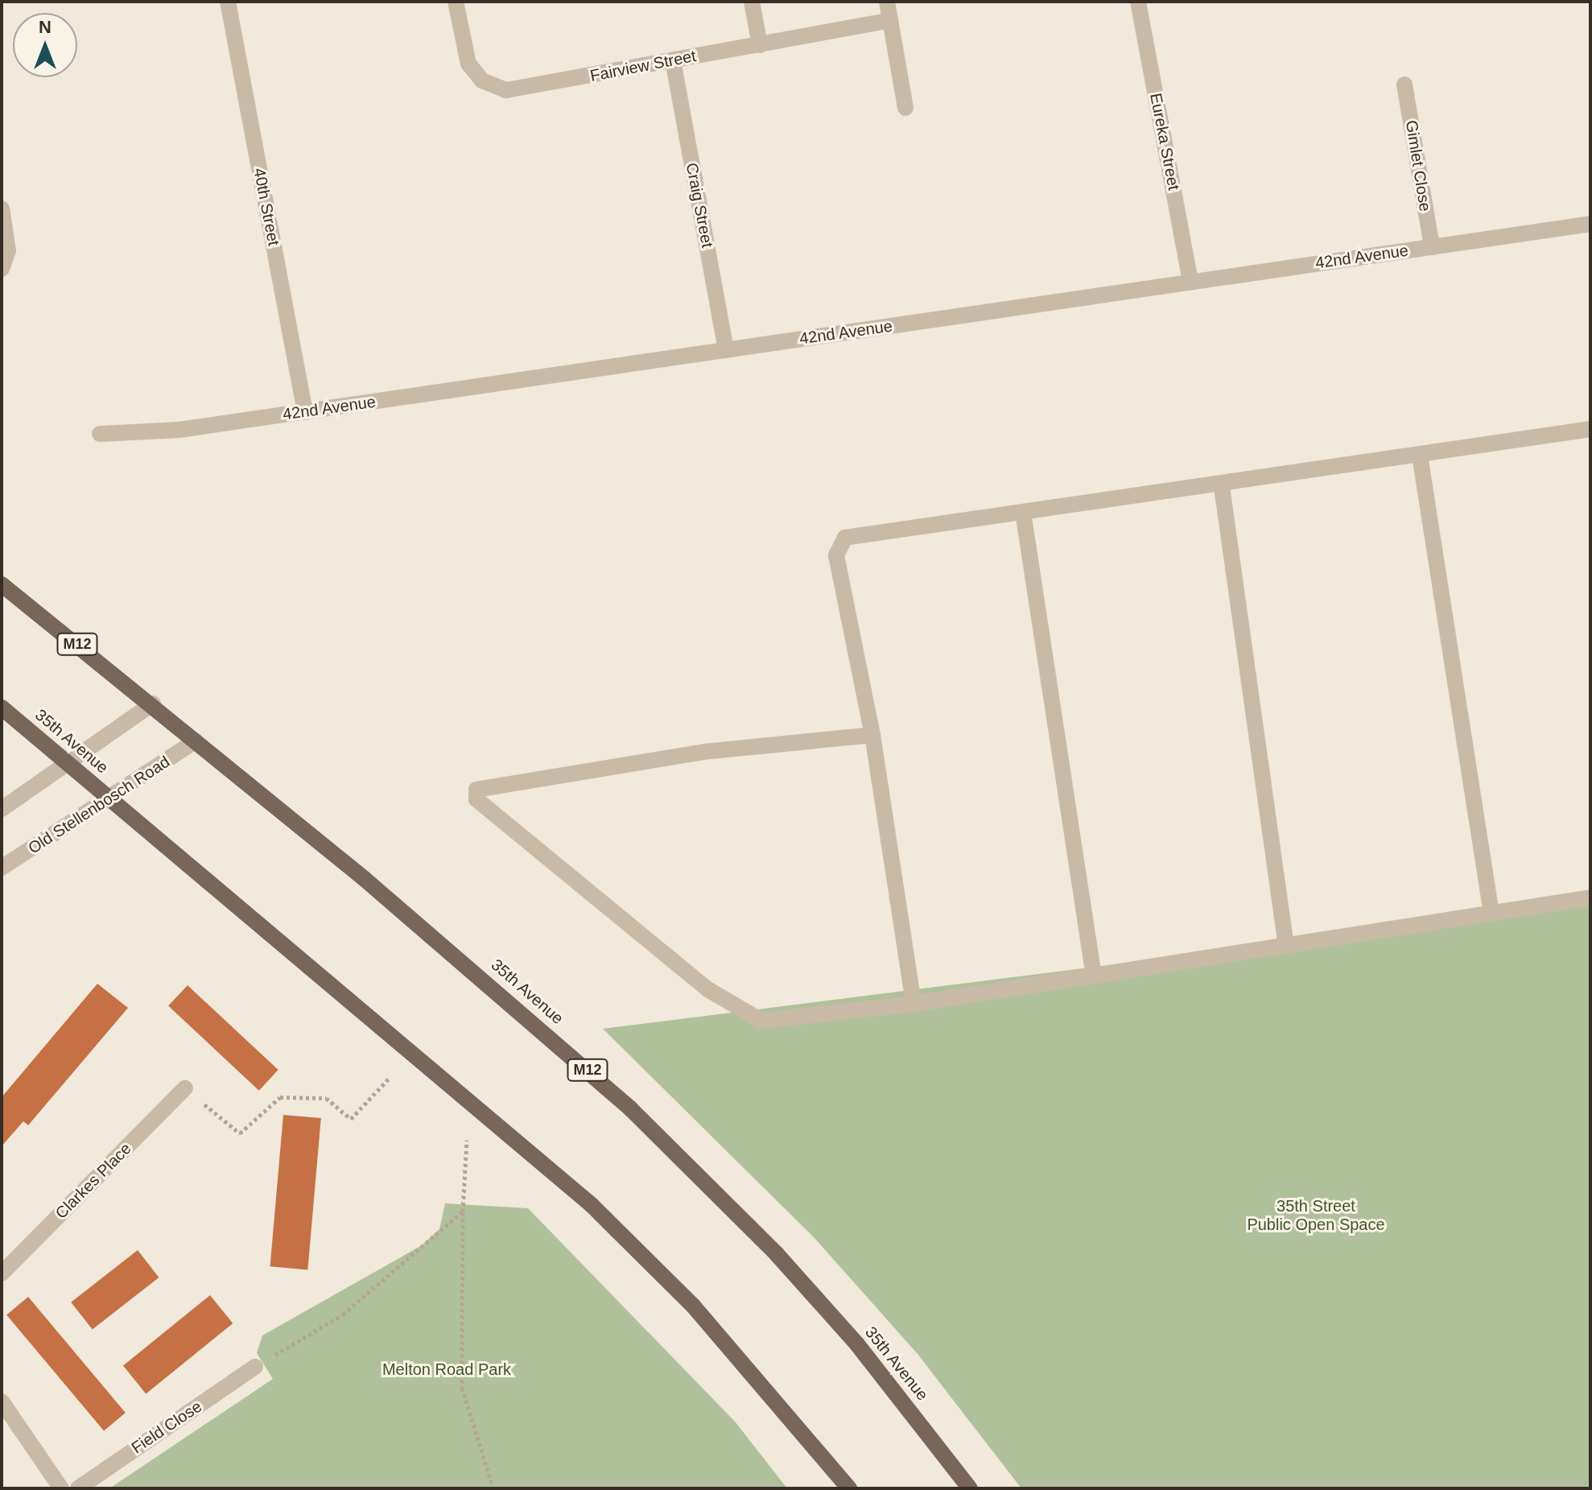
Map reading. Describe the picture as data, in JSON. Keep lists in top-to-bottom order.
{
  "streets": {
    "main road": ["M12", "35th Avenue"],
    "street": [
      "Fairview Street",
      "Eureka Street",
      "Gimlet Close",
      "Craig Street",
      "40th Street",
      "42nd Avenue",
      "Old Stellenbosch Road",
      "Clarkes Place",
      "Field Close"
    ]
  },
  "crossings": [
    ["Fairview Street", "Craig Street"],
    ["Eureka Street", "42nd Avenue"],
    ["Gimlet Close", "42nd Avenue"],
    ["Craig Street", "42nd Avenue"],
    ["40th Street", "42nd Avenue"],
    ["35th Avenue", "Old Stellenbosch Road"]
  ],
  "parks": ["35th Street Public Open Space", "Melton Road Park"],
  "north": "top"
}
